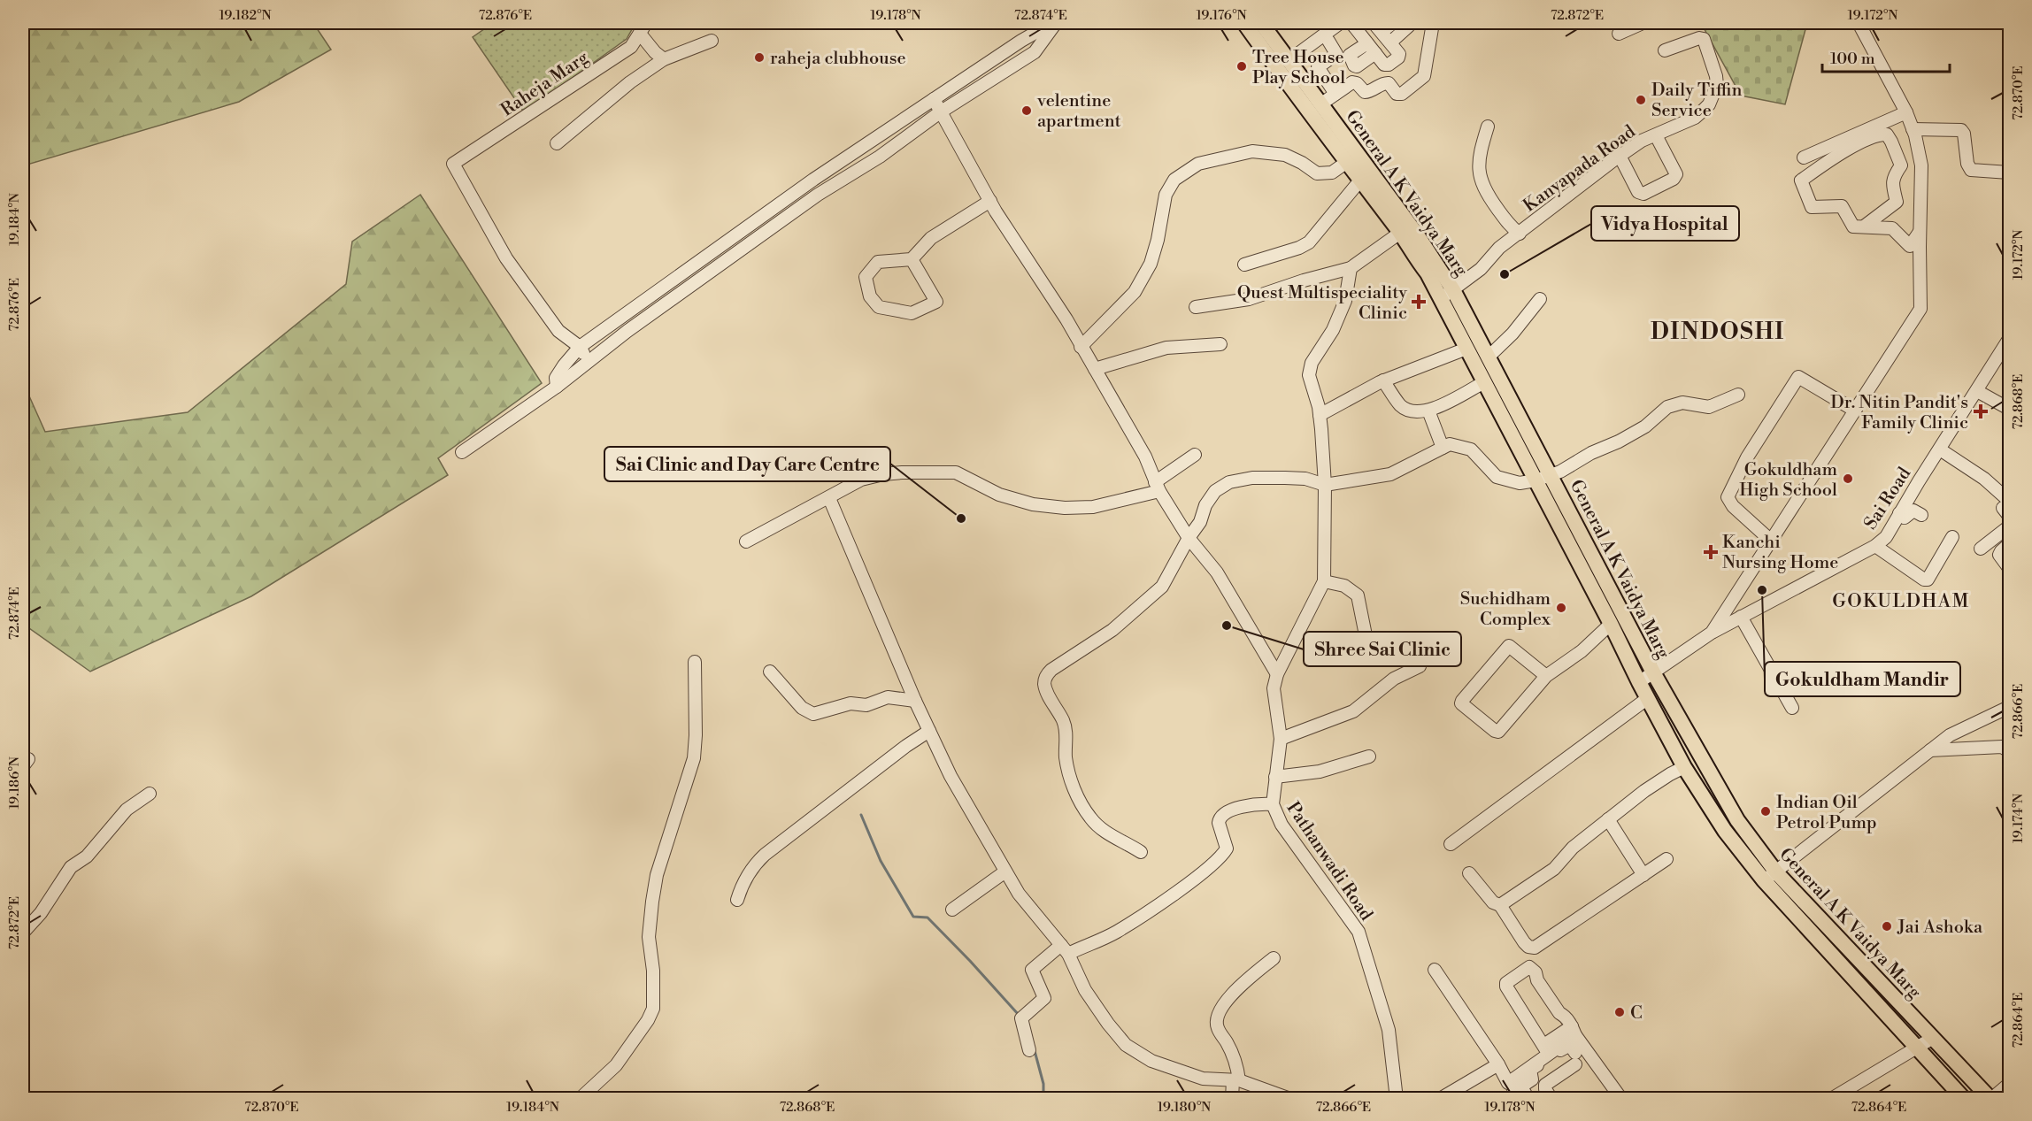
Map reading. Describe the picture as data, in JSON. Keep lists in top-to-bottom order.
{
  "streets": {
    "main road": ["General A K Vaidya Marg"],
    "street": [
      "Raheja Marg",
      "Kanyapada Road",
      "Sai Road",
      "Pathanwadi Road"
    ]
  },
  "crossings": [
    ["Kanyapada Road", "General A K Vaidya Marg"],
    ["General A K Vaidya Marg", "Sai Road"]
  ],
  "districts": ["DINDOSHI", "GOKULDHAM"],
  "places": {
    "other": [
      "raheja clubhouse",
      "Tree House Play School",
      "Daily Tiffin Service",
      "velentine apartment",
      "Vidya Hospital",
      "Gokuldham High School",
      "Sai Clinic and Day Care Centre",
      "Gokuldham Mandir",
      "Suchidham Complex",
      "Shree Sai Clinic",
      "Indian Oil Petrol Pump",
      "Jai Ashoka",
      "C"
    ],
    "health": ["Quest Multispeciality Clinic", "Dr. Nitin Pandit's Family Clinic", "Kanchi Nursing Home"]
  },
  "scale_bar": "100 m",
  "coordinates": [
    "19.182°N",
    "72.876°E",
    "19.178°N",
    "72.874°E",
    "19.176°N",
    "72.872°E",
    "19.172°N",
    "72.870°E",
    "19.184°N",
    "72.868°E",
    "72.866°E",
    "19.186°N",
    "19.174°N",
    "72.864°E",
    "19.180°N"
  ]
}
